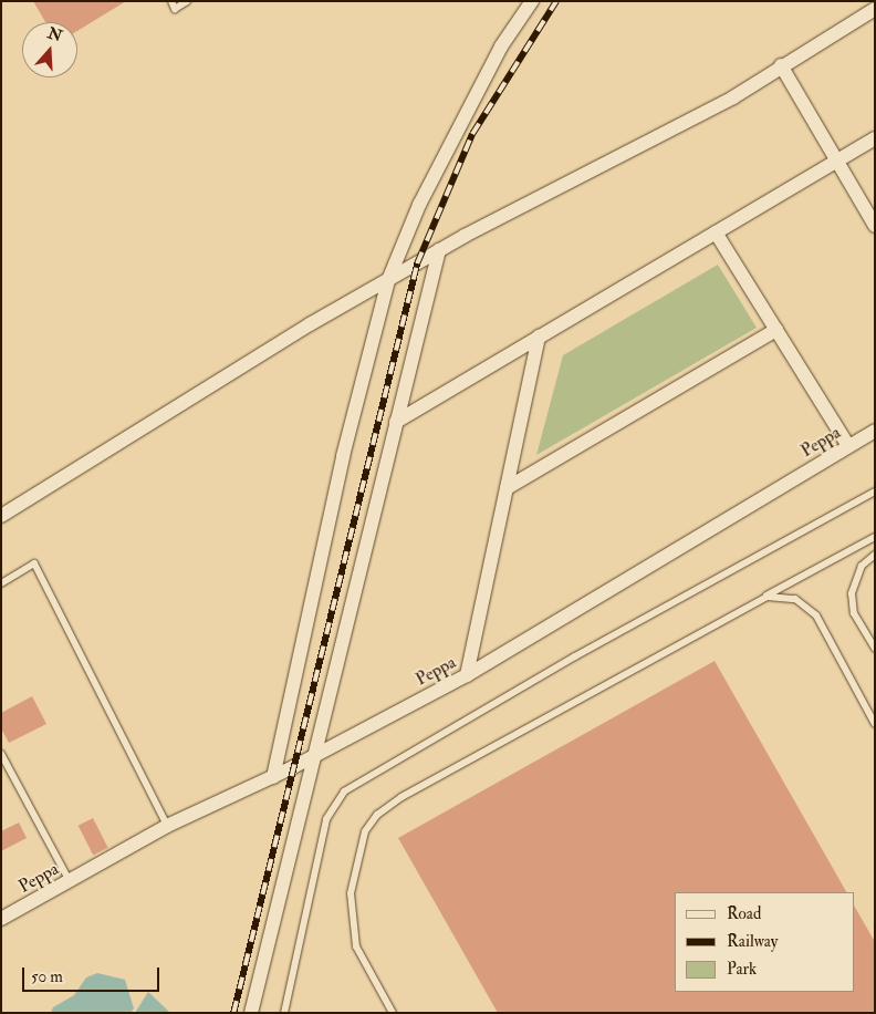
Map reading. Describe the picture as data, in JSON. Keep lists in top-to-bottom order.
{
  "streets": {
    "street": ["Peppa"]
  },
  "legend": ["Road", "Railway", "Park"],
  "scale_bar": "50 m",
  "north": "top"
}
